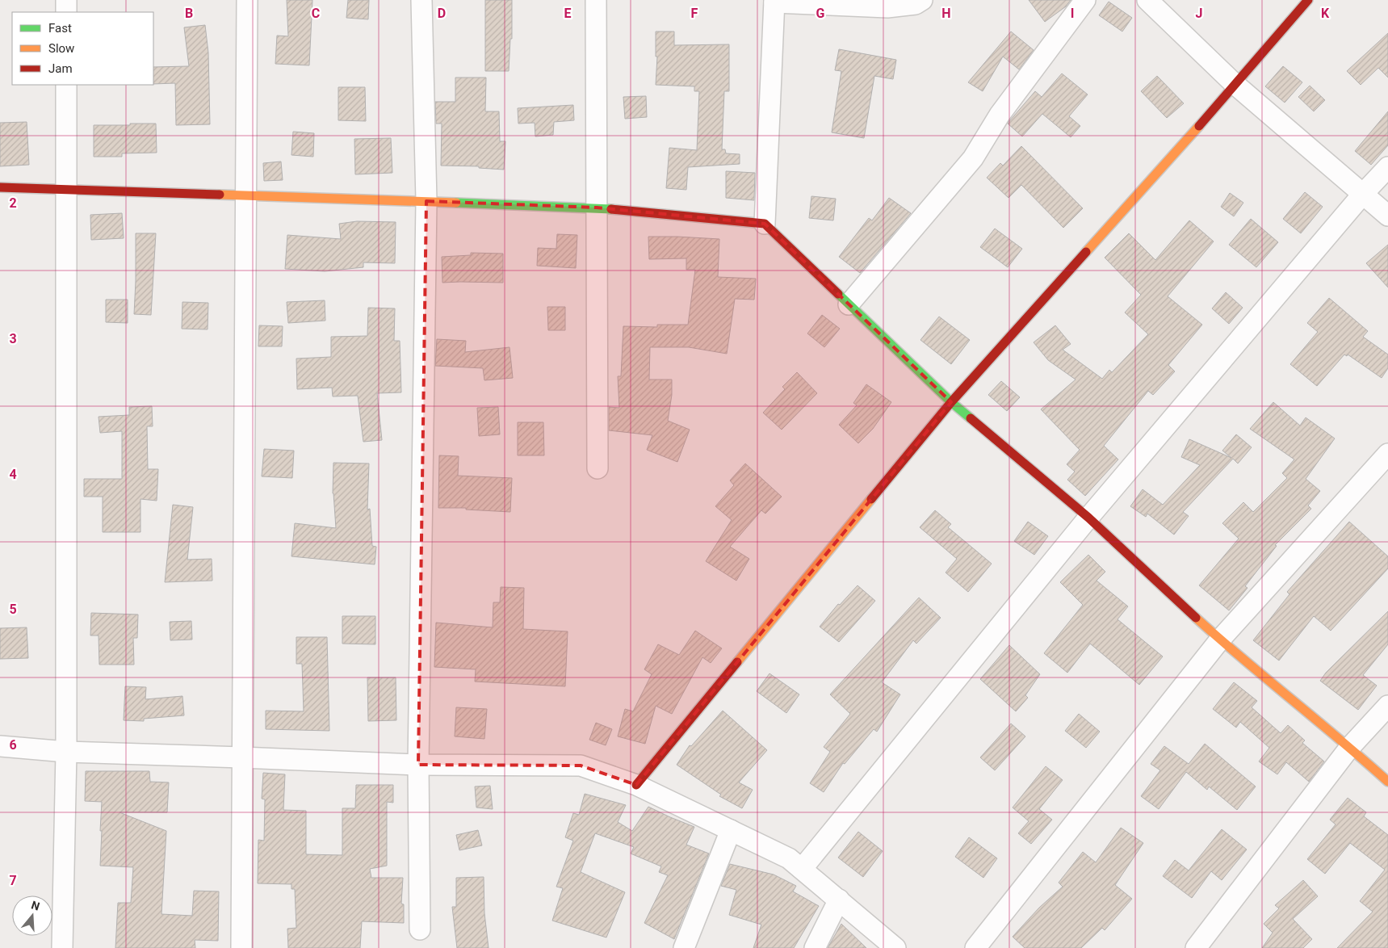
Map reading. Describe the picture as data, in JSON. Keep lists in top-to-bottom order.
{
  "legend": ["Fast", "Slow", "Jam"],
  "north": "top",
  "grid": {
    "columns": [
      "B",
      "C",
      "D",
      "E",
      "F",
      "G",
      "H",
      "I",
      "J",
      "K"
    ],
    "rows": [
      "2",
      "3",
      "4",
      "5",
      "6",
      "7"
    ]
  }
}
